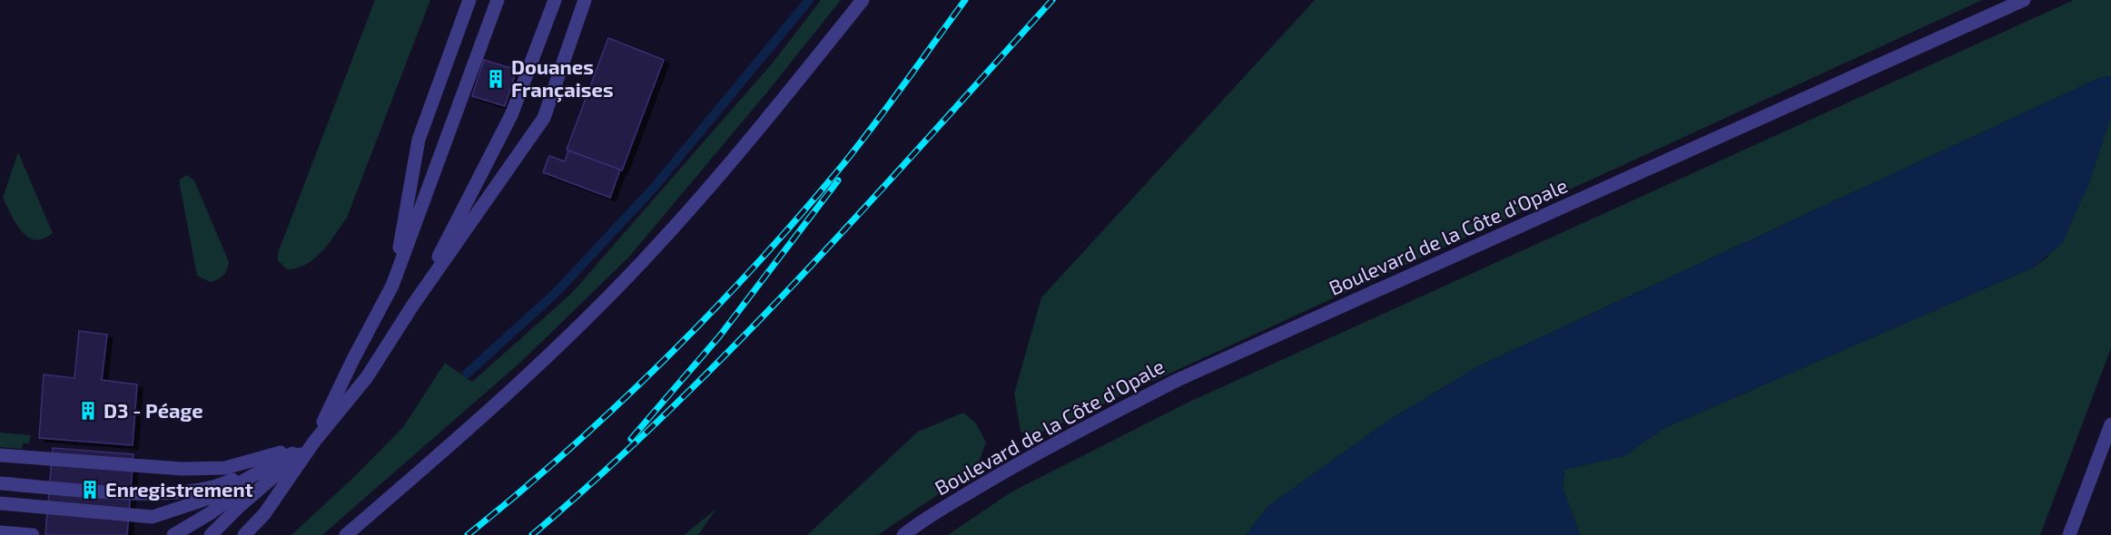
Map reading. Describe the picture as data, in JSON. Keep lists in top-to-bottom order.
{
  "streets": {
    "lane": ["Boulevard de la Côte d'Opale"]
  },
  "places": {
    "building": ["Douanes Françaises", "D3 - Péage", "Enregistrement"]
  }
}
